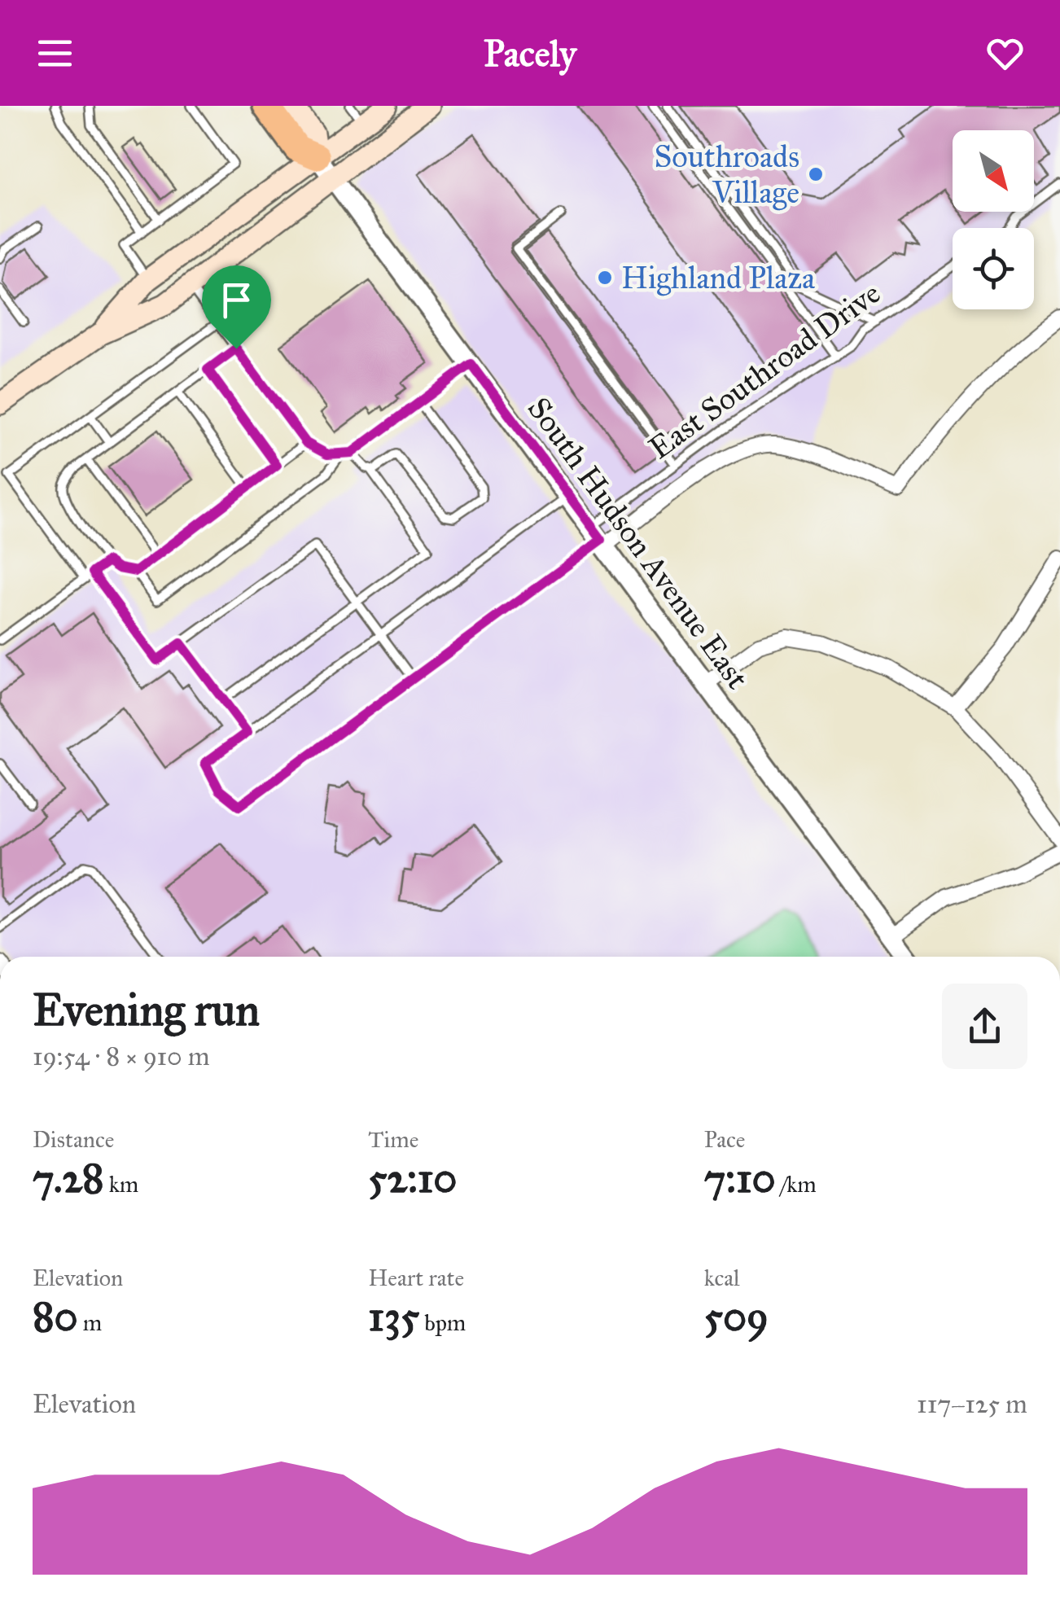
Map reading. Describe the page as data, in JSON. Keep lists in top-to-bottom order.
{
  "streets": {
    "street": ["South Hudson Avenue East"],
    "lane": ["East Southroad Drive"]
  },
  "crossings": [
    ["East Southroad Drive", "South Hudson Avenue East"]
  ],
  "places": ["Southroads Village", "Highland Plaza"],
  "north": "bottom right",
  "page": {
    "header": "Pacely",
    "heading": ["Evening run", "19:54 · 8 × 910 m"],
    "stats": [
      ["Distance", "7.28 km"],
      ["Time", "52:10"],
      ["Pace", "7:10 /km"],
      ["Elevation", "80 m"],
      ["Heart rate", "135 bpm"],
      ["kcal", "509"]
    ],
    "chart": ["Elevation", "117–125 m"]
  }
}
